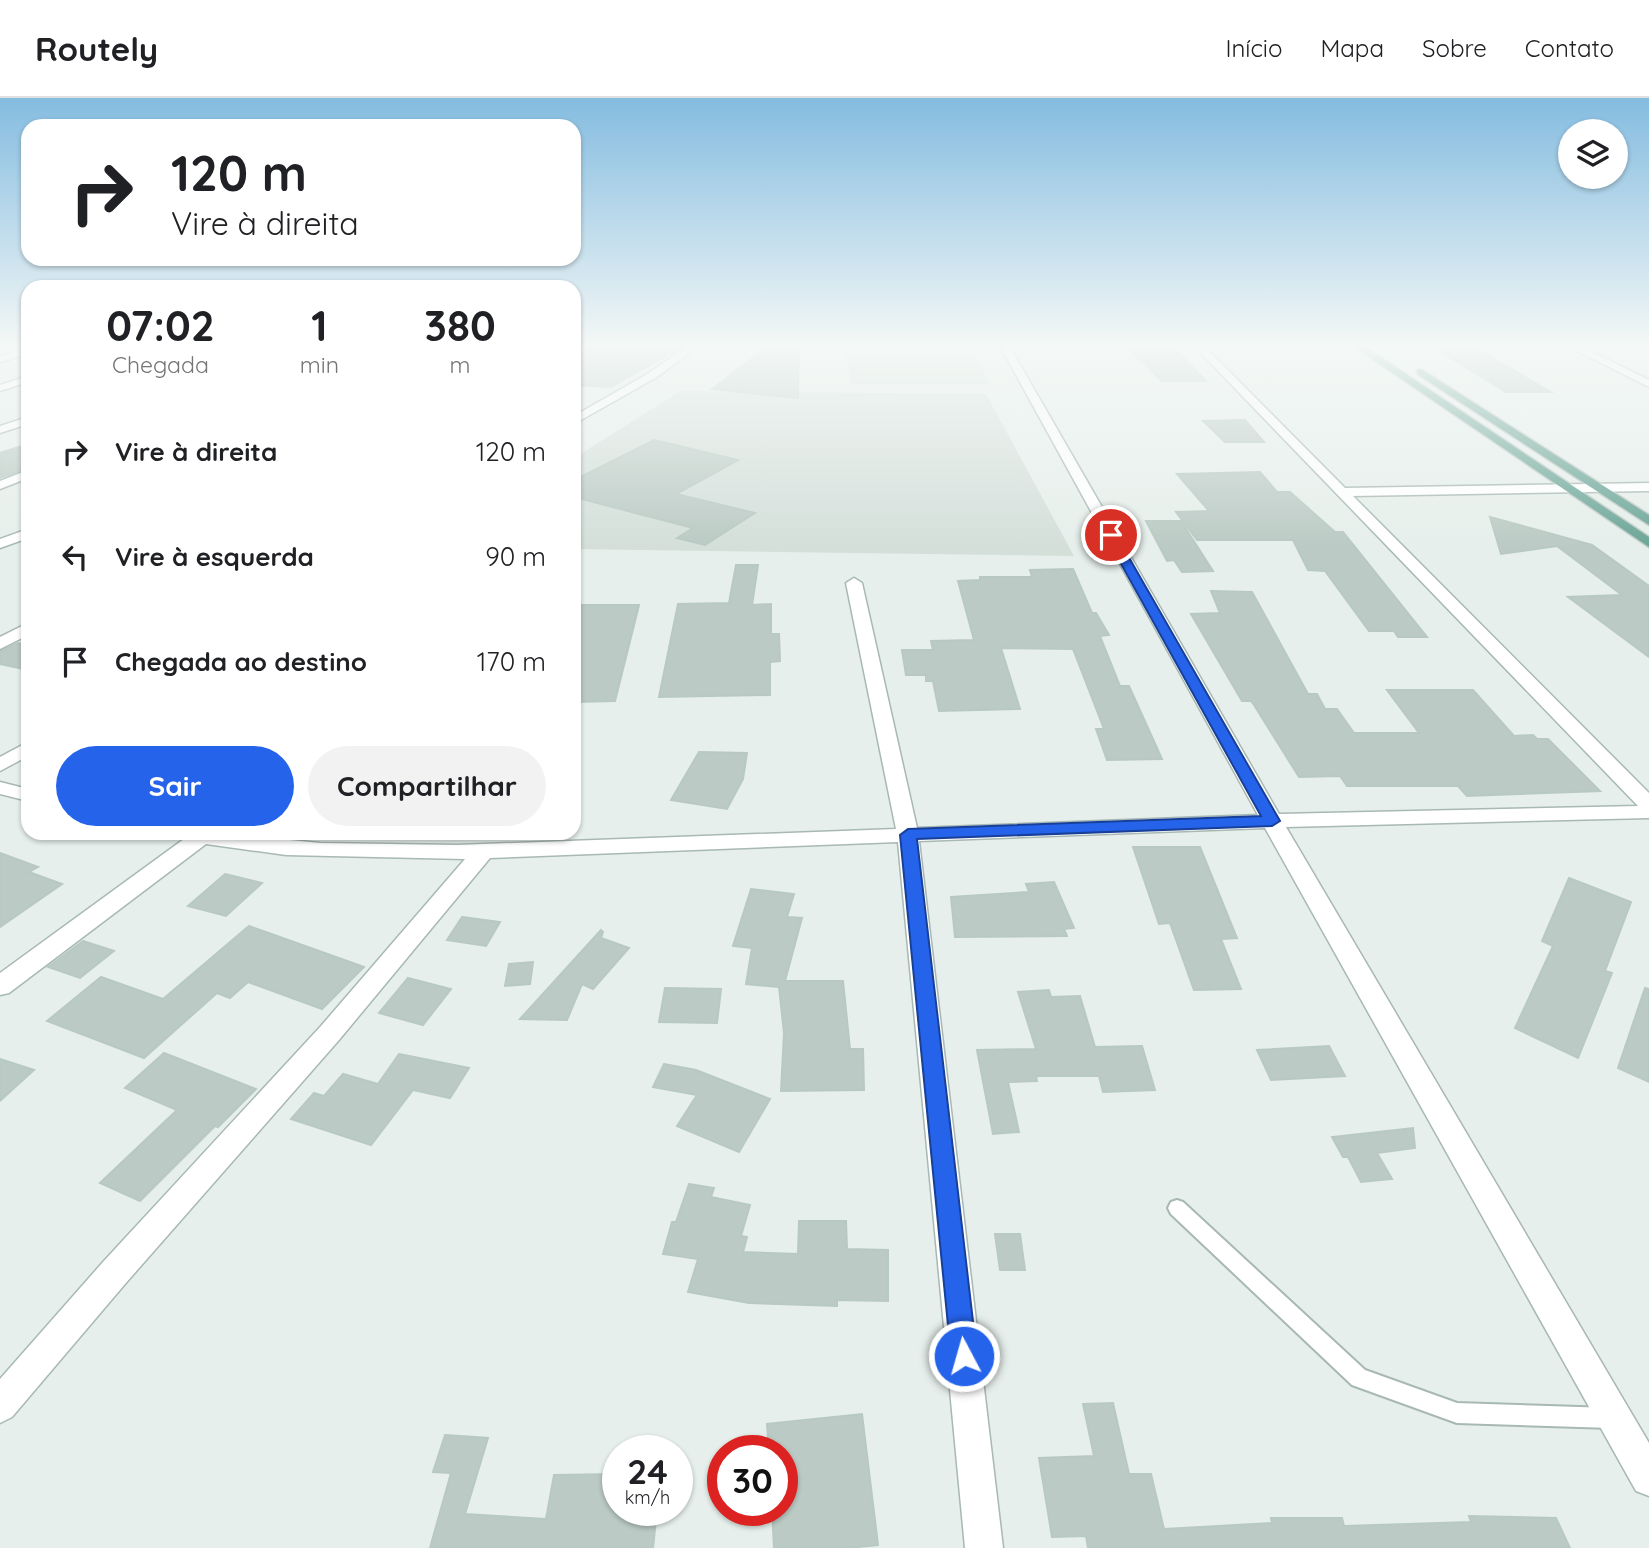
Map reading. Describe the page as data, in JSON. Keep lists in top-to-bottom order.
{
  "page": {
    "header": "Routely",
    "nav": [
      "Início",
      "Mapa",
      "Sobre",
      "Contato"
    ],
    "turn": ["120 m", "Vire à direita"],
    "eta": [
      "07:02",
      "Chegada",
      "1",
      "min",
      "380",
      "m"
    ],
    "list": [
      {
        "name": "Vire à direita",
        "value": "120 m"
      },
      {
        "name": "Vire à esquerda",
        "value": "90 m"
      },
      {
        "name": "Chegada ao destino",
        "value": "170 m"
      }
    ],
    "buttons": ["Sair", "Compartilhar"],
    "speed": "24 km/h",
    "limit": "30"
  }
}
